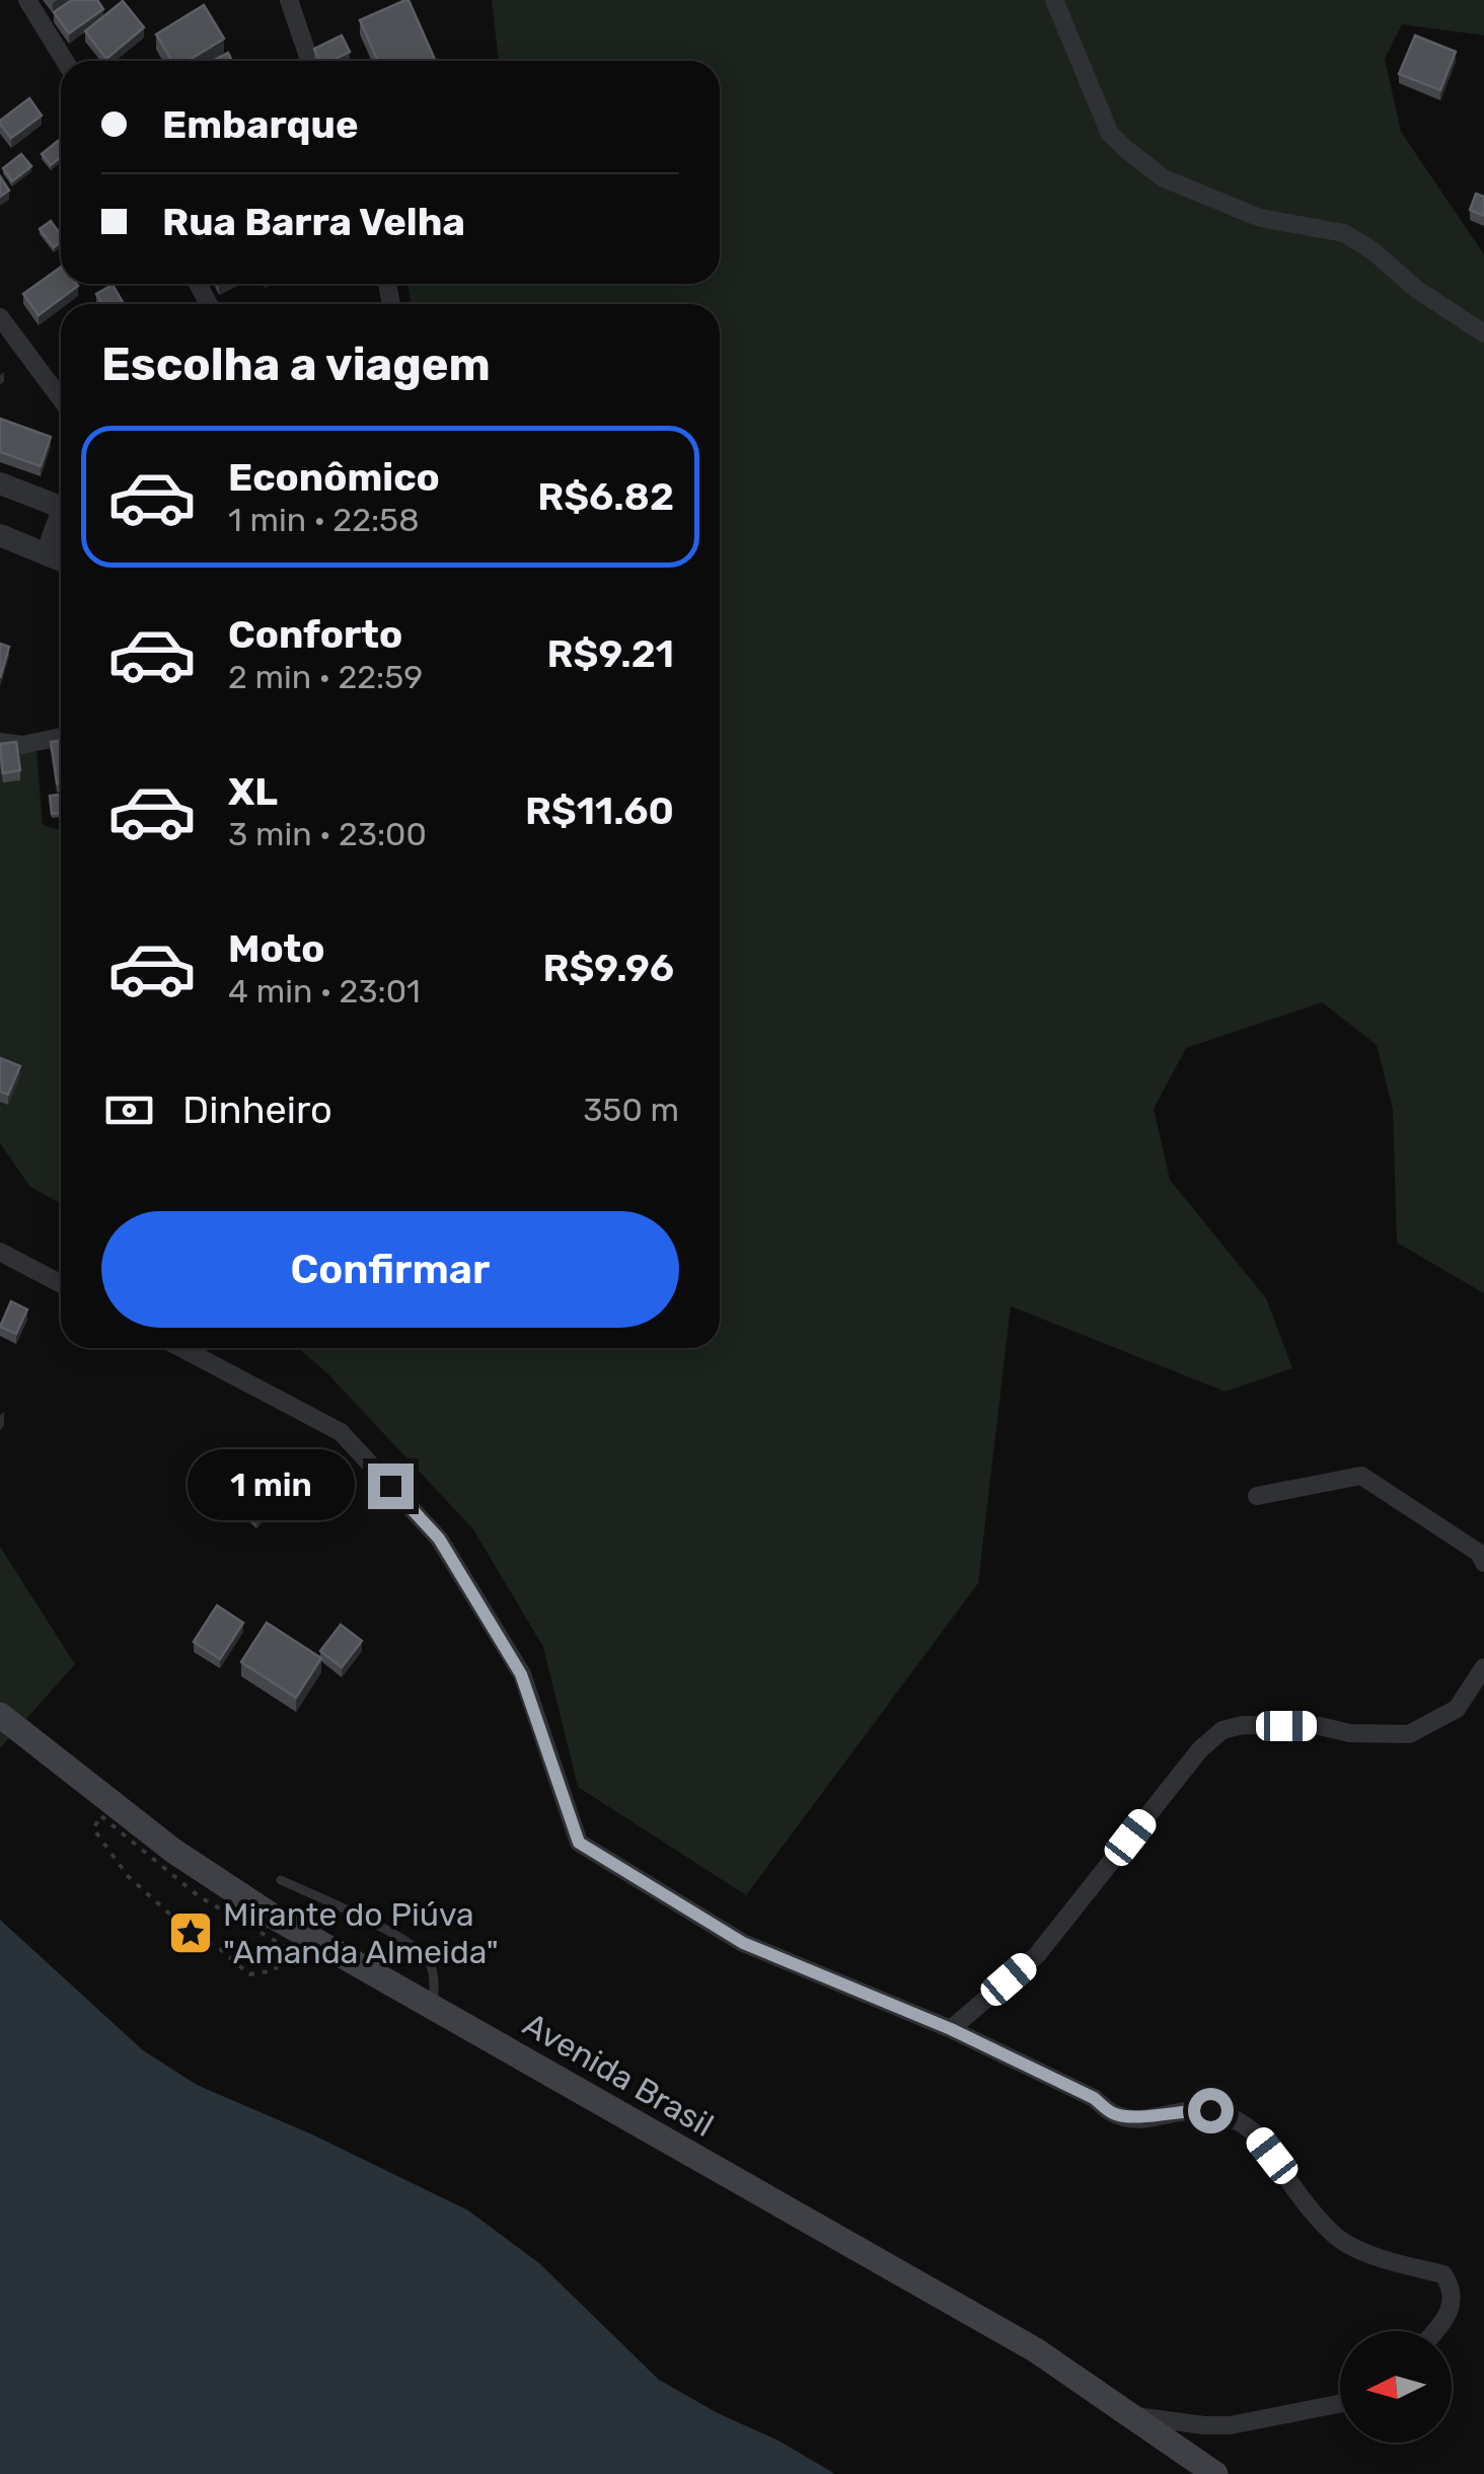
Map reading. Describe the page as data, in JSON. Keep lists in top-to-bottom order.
{
  "streets": {
    "main road": ["Avenida Brasil"]
  },
  "places": {
    "place": ["Mirante do Piúva \"Amanda Almeida\""]
  },
  "north": "left",
  "page": {
    "banner": ["Embarque", "Rua Barra Velha"],
    "heading": "Escolha a viagem",
    "list": [
      {
        "name": "Econômico",
        "note": "1 min · 22:58",
        "value": "R$6.82"
      },
      {
        "name": "Conforto",
        "note": "2 min · 22:59",
        "value": "R$9.21"
      },
      {
        "name": "XL",
        "note": "3 min · 23:00",
        "value": "R$11.60"
      },
      {
        "name": "Moto",
        "note": "4 min · 23:01",
        "value": "R$9.96"
      }
    ],
    "pay": ["Dinheiro", "350 m"],
    "buttons": "Confirmar",
    "bubble": "1 min"
  }
}
